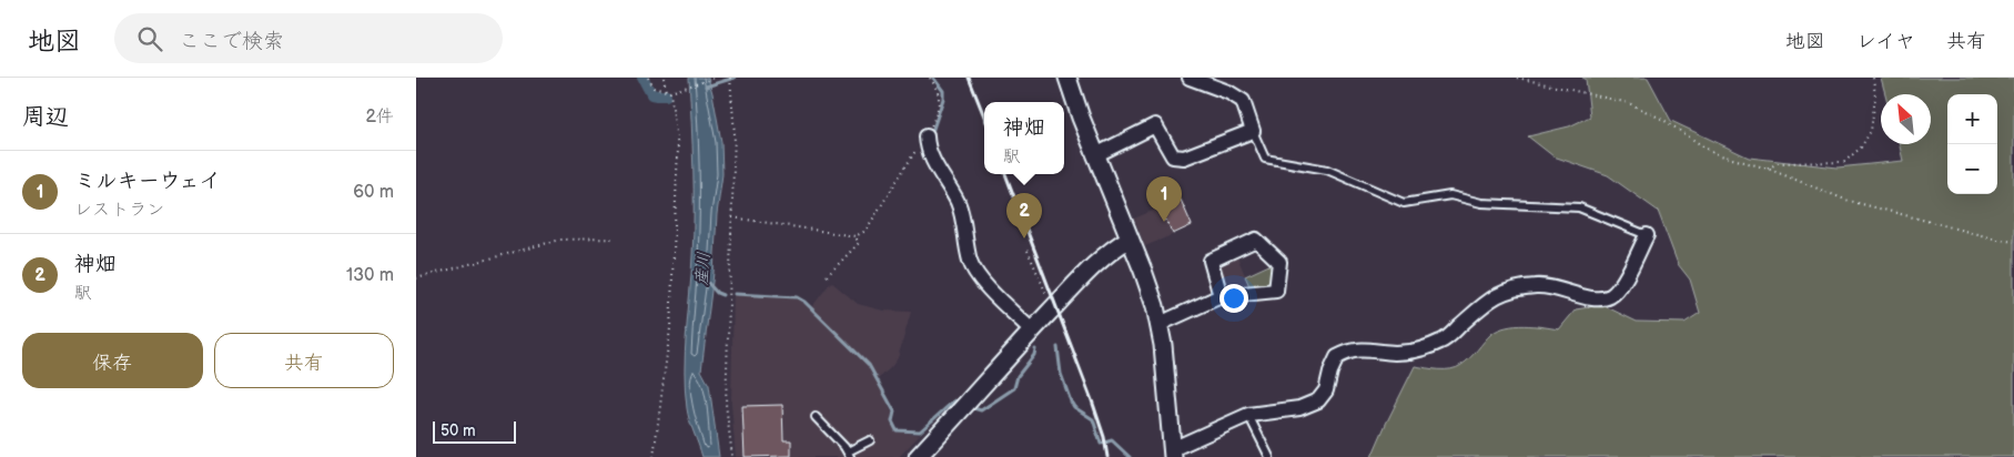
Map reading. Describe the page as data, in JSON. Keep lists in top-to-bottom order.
{
  "water": ["産川"],
  "scale_bar": "50 m",
  "north": "top left",
  "page": {
    "header": "地図",
    "search": "ここで検索",
    "nav": ["地図", "レイヤ", "共有"],
    "heading": ["周辺", "2件"],
    "map_buttons": ["+", "−"],
    "popup": ["神畑", "駅"],
    "list": [
      {
        "mark": "1",
        "name": "ミルキーウェイ",
        "note": "レストラン",
        "value": "60 m"
      },
      {
        "mark": "2",
        "name": "神畑",
        "note": "駅",
        "value": "130 m"
      }
    ],
    "pins": ["1", "2"],
    "buttons": ["保存", "共有"],
    "scale": "50 m"
  }
}
